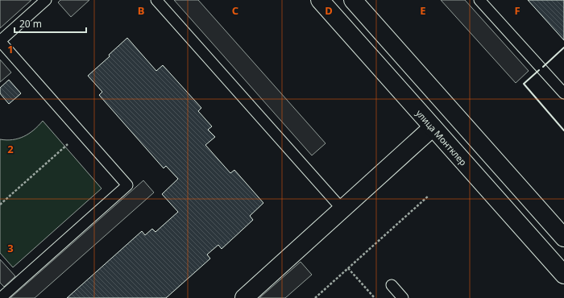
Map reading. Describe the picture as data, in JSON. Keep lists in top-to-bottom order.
{
  "streets": {
    "street": ["улица Монтклер"]
  },
  "scale_bar": "20 m",
  "grid": {
    "columns": [
      "B",
      "C",
      "D",
      "E",
      "F"
    ],
    "rows": ["1", "2", "3"]
  }
}
